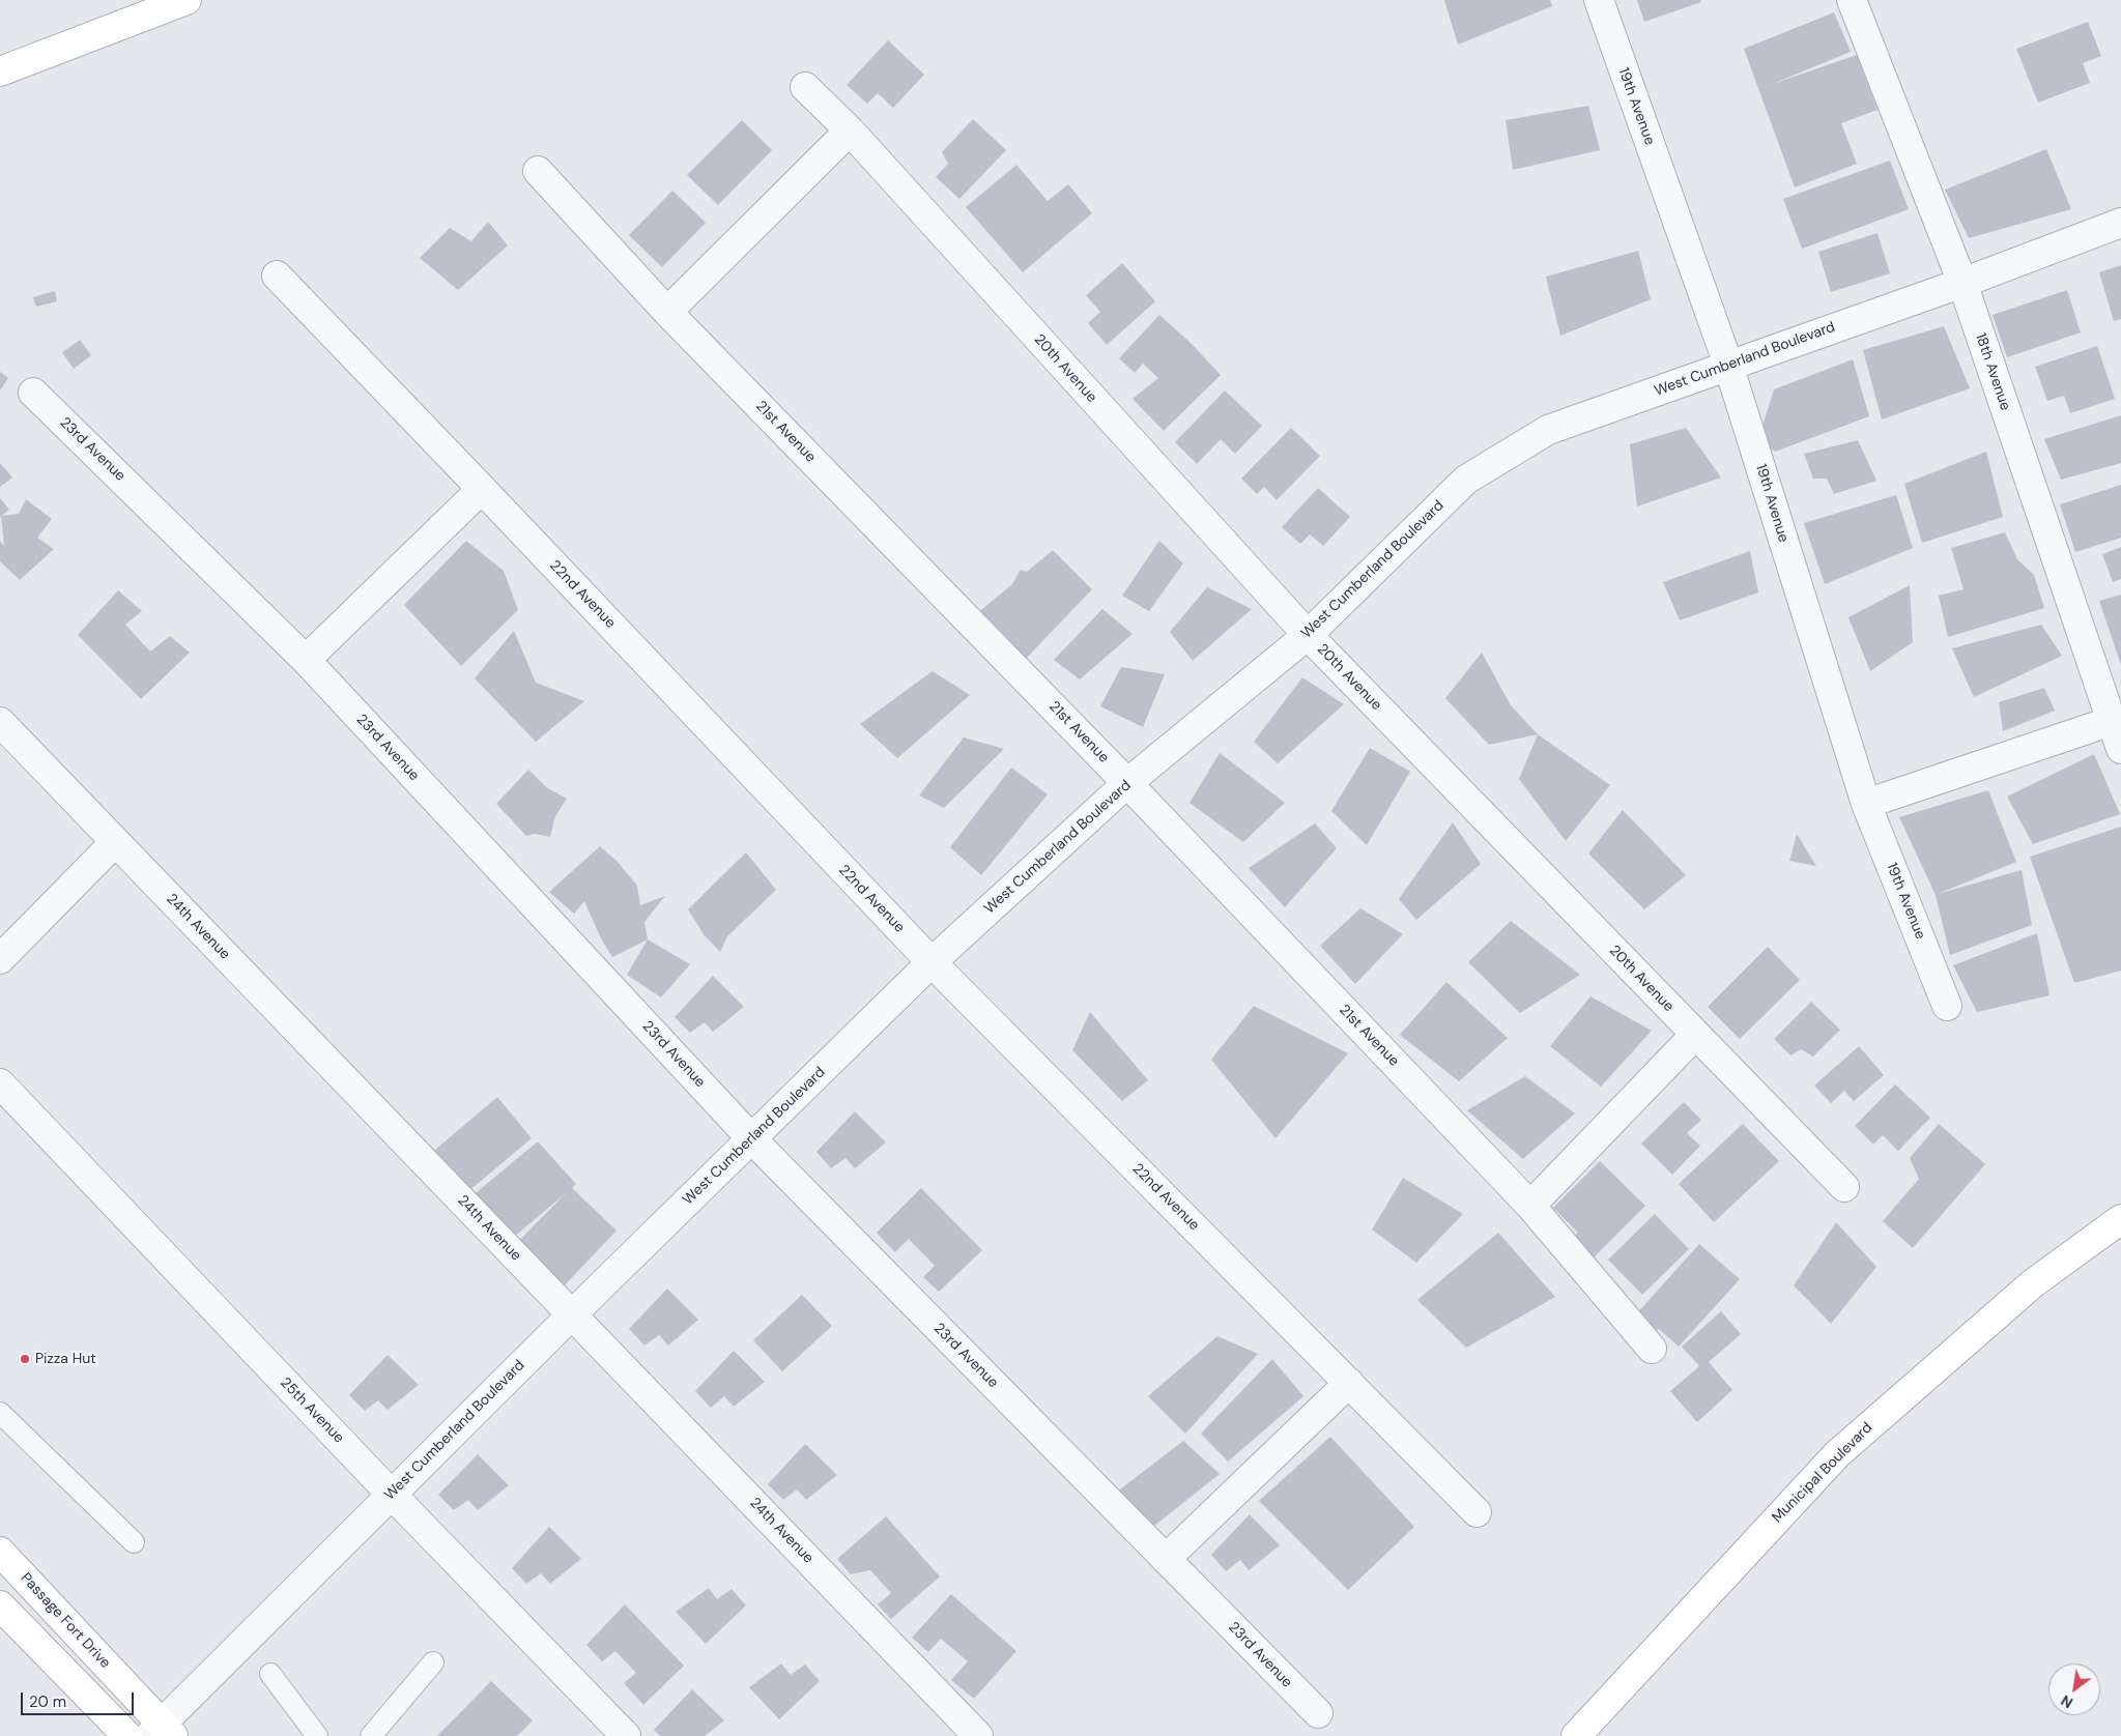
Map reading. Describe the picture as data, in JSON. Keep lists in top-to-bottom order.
{
  "streets": {
    "main road": ["Municipal Boulevard", "Passage Fort Drive"],
    "street": [
      "19th Avenue",
      "West Cumberland Boulevard",
      "20th Avenue",
      "18th Avenue",
      "21st Avenue",
      "23rd Avenue",
      "22nd Avenue",
      "24th Avenue",
      "25th Avenue"
    ]
  },
  "crossings": [
    ["19th Avenue", "West Cumberland Boulevard"],
    ["West Cumberland Boulevard", "20th Avenue"],
    ["West Cumberland Boulevard", "18th Avenue"],
    ["West Cumberland Boulevard", "21st Avenue"],
    ["West Cumberland Boulevard", "23rd Avenue"],
    ["West Cumberland Boulevard", "22nd Avenue"],
    ["West Cumberland Boulevard", "24th Avenue"],
    ["West Cumberland Boulevard", "25th Avenue"],
    ["West Cumberland Boulevard", "Passage Fort Drive"]
  ],
  "places": ["Pizza Hut"],
  "scale_bar": "20 m",
  "north": "bottom left"
}
